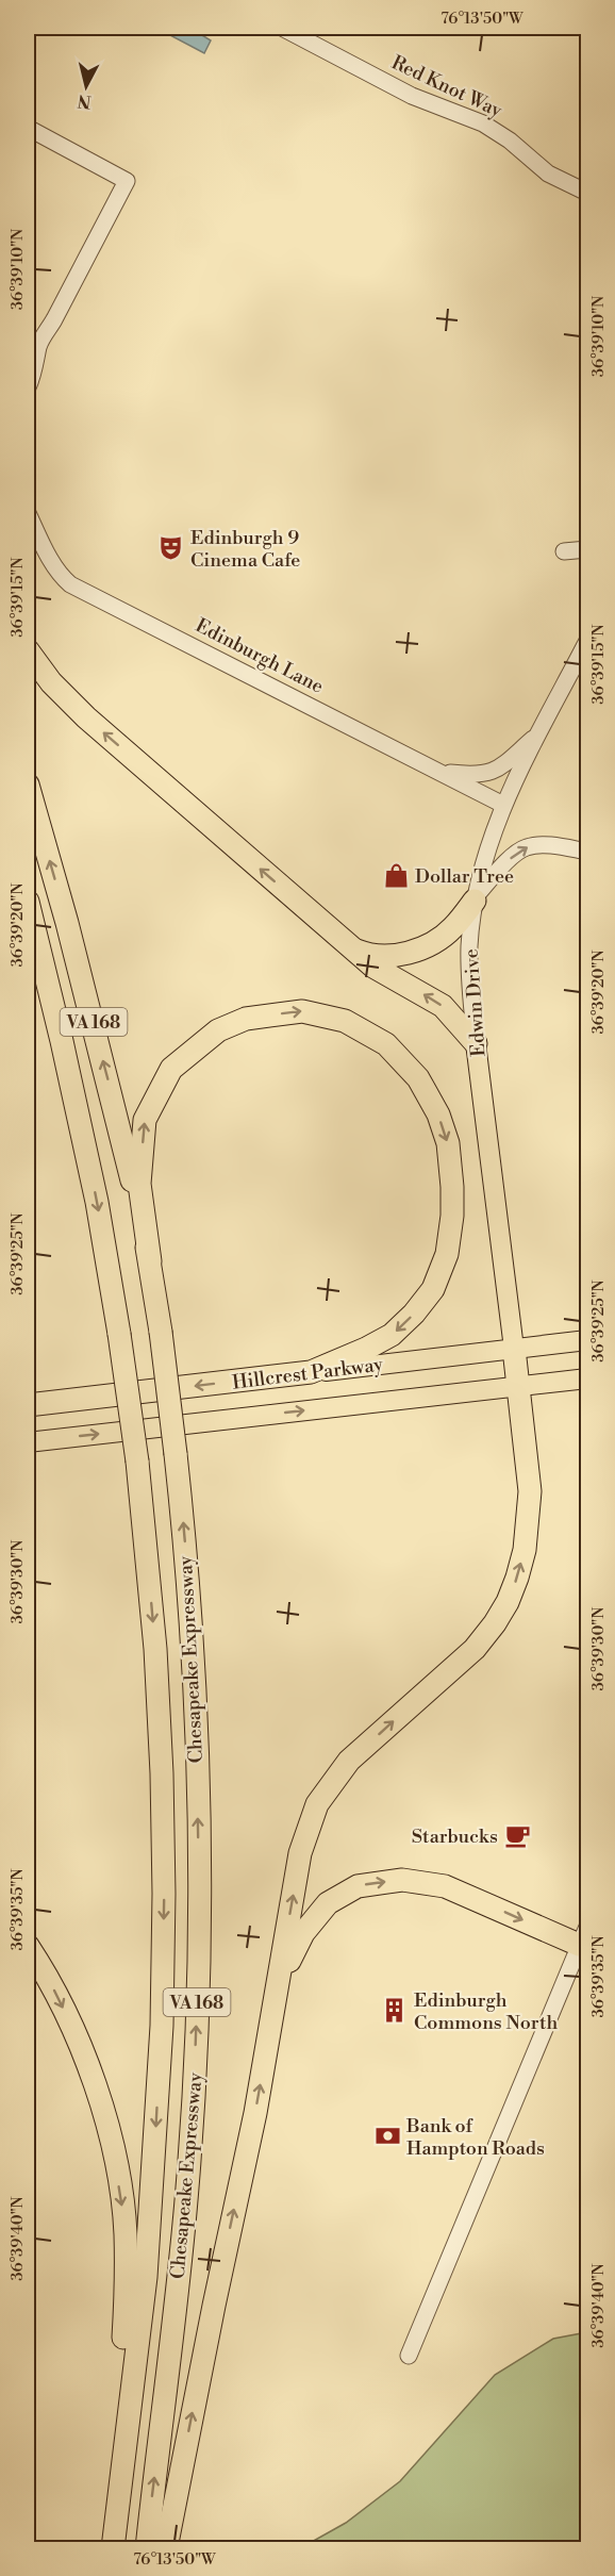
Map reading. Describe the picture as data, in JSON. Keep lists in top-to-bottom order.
{
  "streets": {
    "highway": ["VA 168", "Hillcrest Parkway", "Chesapeake Expressway"],
    "main road": ["Edwin Drive"],
    "street": ["Red Knot Way", "Edinburgh Lane"]
  },
  "crossings": [
    ["Edinburgh Lane", "Edwin Drive"],
    ["Edwin Drive", "Hillcrest Parkway"]
  ],
  "places": {
    "theatre": ["Edinburgh 9 Cinema Cafe"],
    "shop": ["Dollar Tree"],
    "cafe": ["Starbucks"],
    "building": ["Edinburgh Commons North"],
    "bank": ["Bank of Hampton Roads"]
  },
  "north": "bottom",
  "coordinates": [
    "76°13'50\"W",
    "36°39'10\"N",
    "36°39'15\"N",
    "36°39'20\"N",
    "36°39'25\"N",
    "36°39'30\"N",
    "36°39'35\"N",
    "36°39'40\"N"
  ]
}
